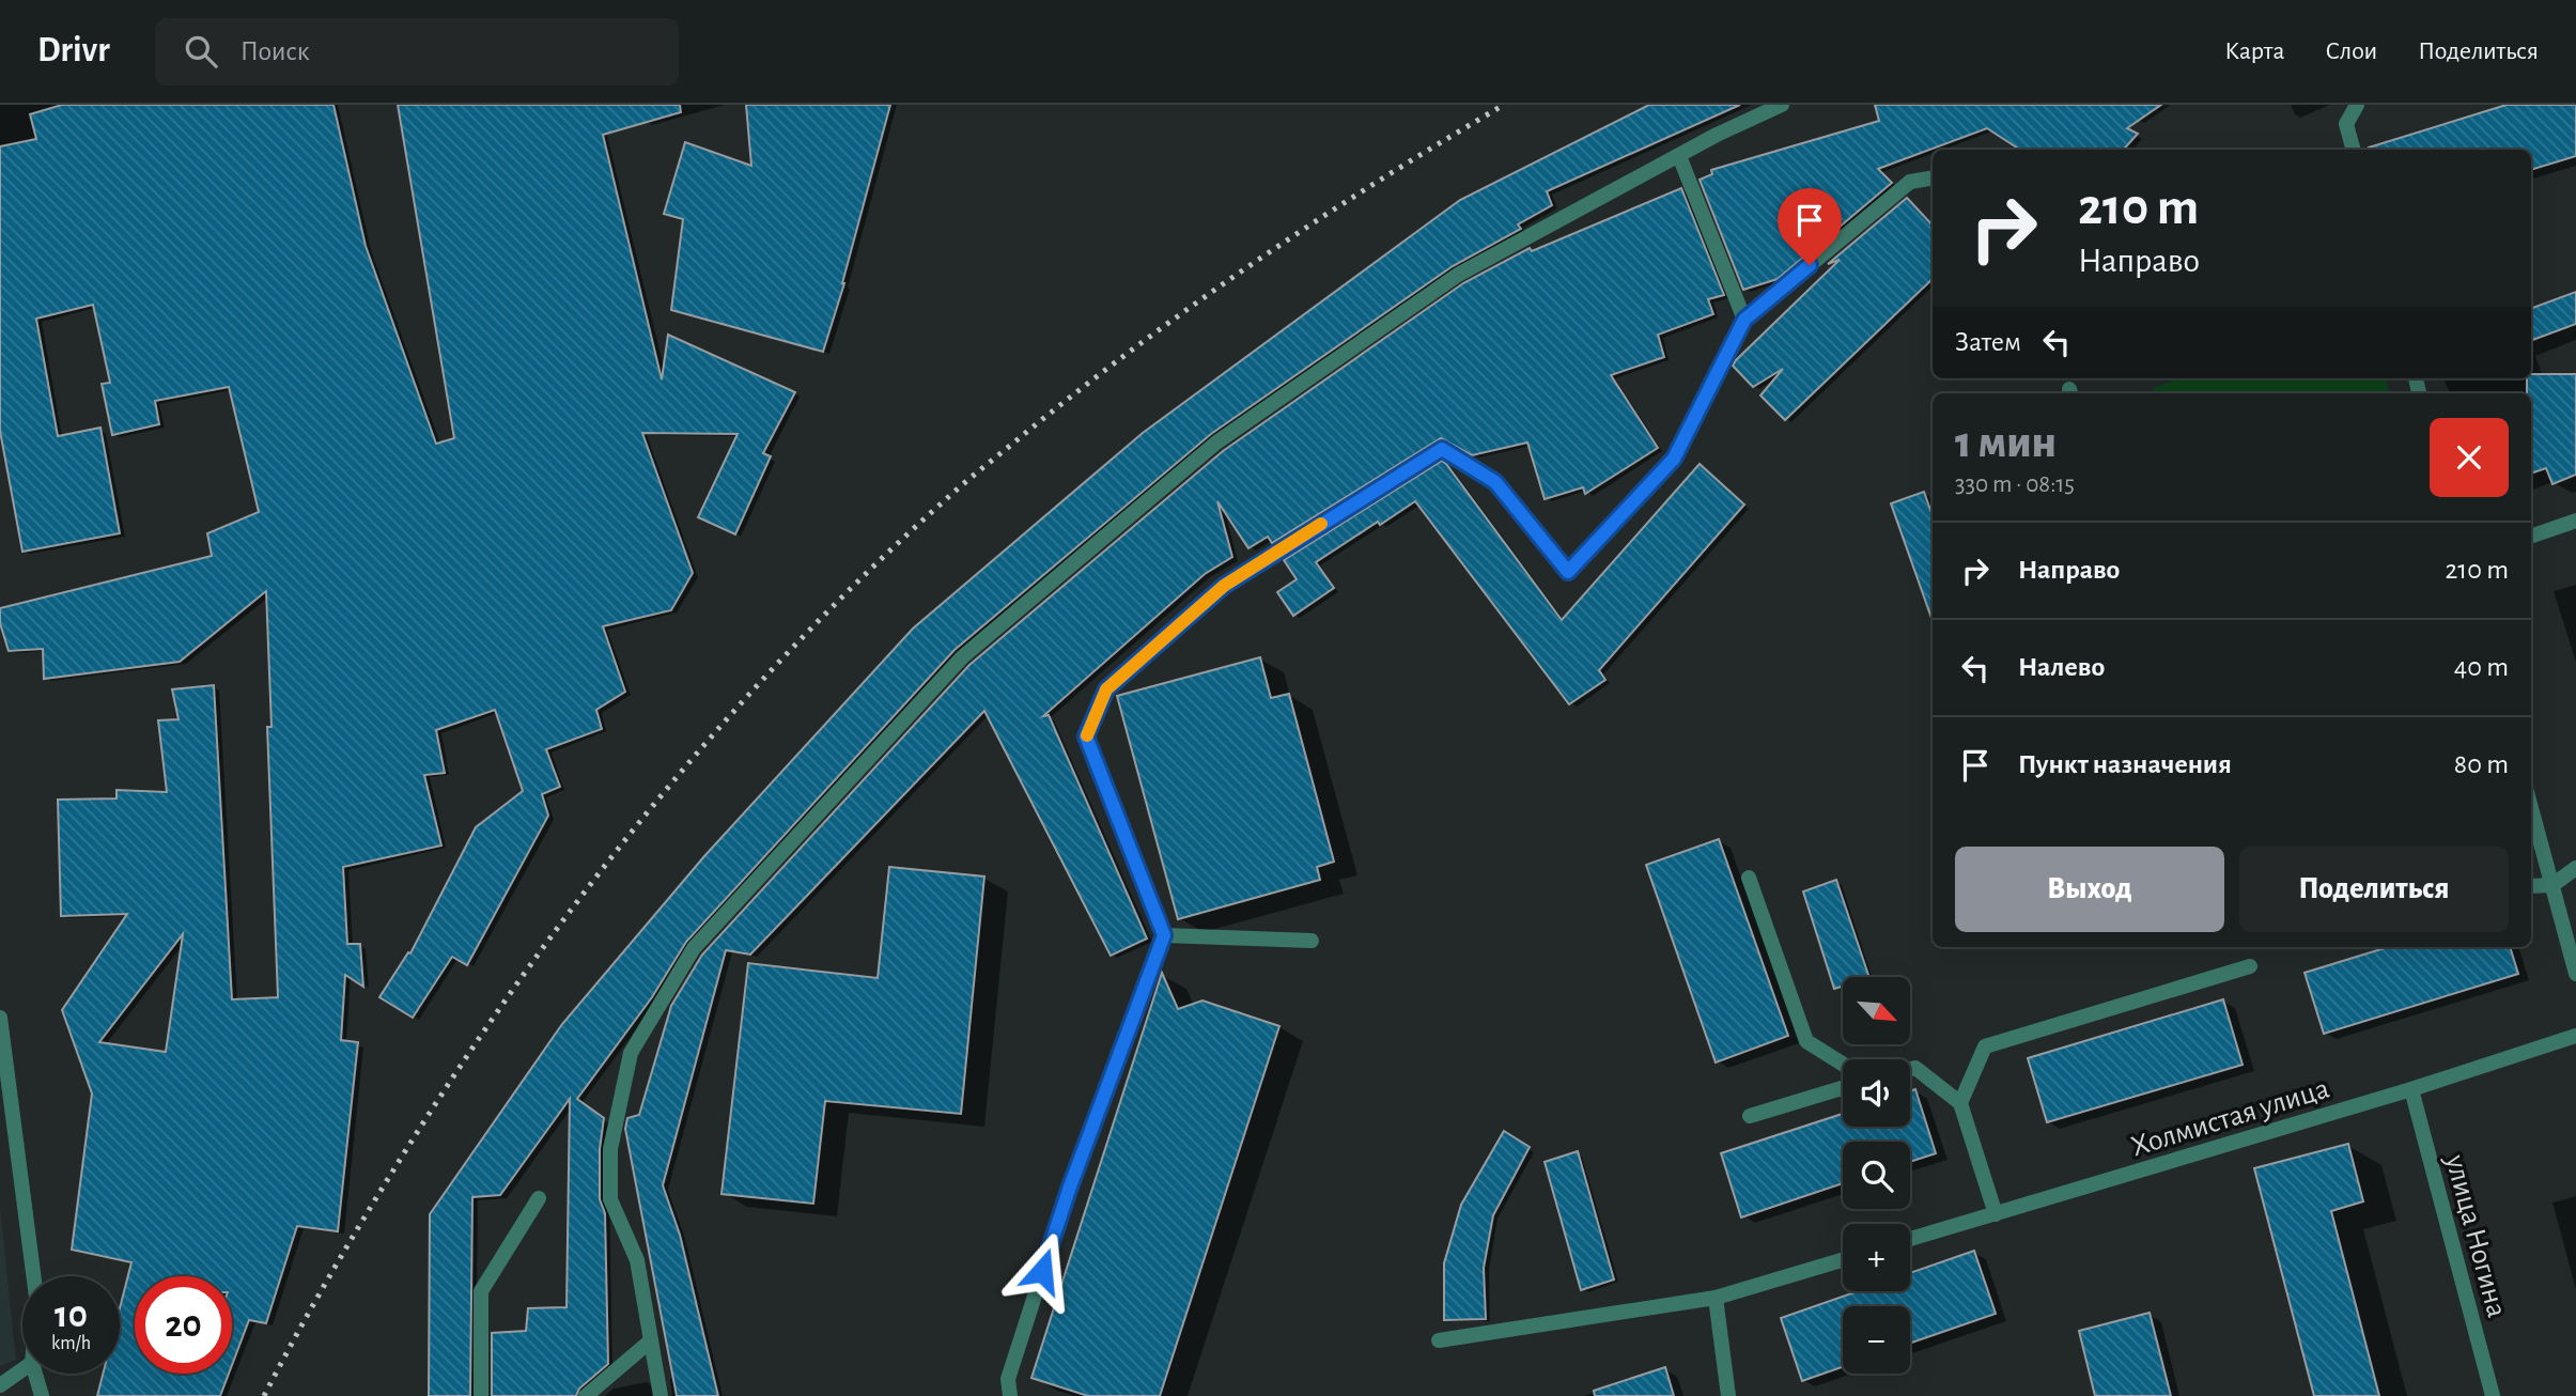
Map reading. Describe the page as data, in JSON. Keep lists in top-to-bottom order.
{
  "streets": {
    "street": ["Холмистая улица", "улица Ногина"]
  },
  "crossings": [
    ["Холмистая улица", "улица Ногина"]
  ],
  "north": "bottom right",
  "page": {
    "header": "Drivr",
    "search": "Поиск",
    "nav": ["Карта", "Слои", "Поделиться"],
    "turn": ["210 m", "Направо"],
    "then": "Затем",
    "heading": ["1 мин", "330 m · 08:15"],
    "list": [
      {
        "name": "Направо",
        "value": "210 m"
      },
      {
        "name": "Налево",
        "value": "40 m"
      },
      {
        "name": "Пункт назначения",
        "value": "80 m"
      }
    ],
    "buttons": ["Выход", "Поделиться"],
    "map_buttons": ["+", "−"],
    "speed": "10 km/h",
    "limit": "20"
  }
}
